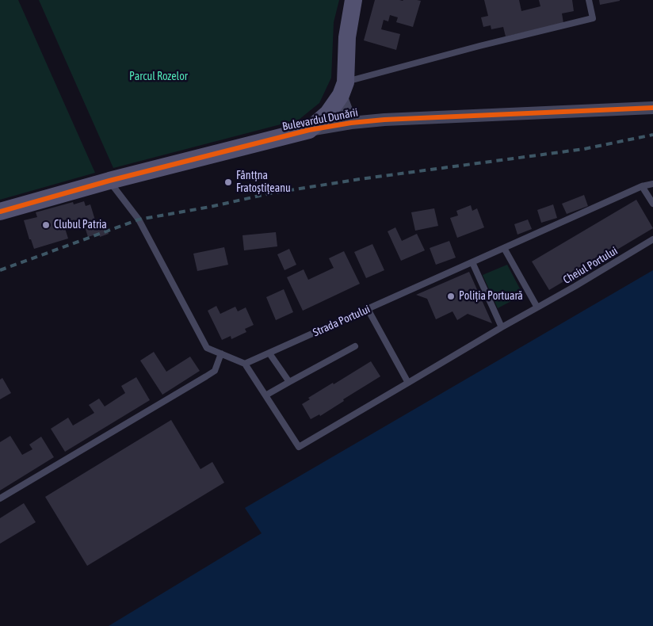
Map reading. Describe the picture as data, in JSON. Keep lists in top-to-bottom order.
{
  "streets": {
    "street": ["Bulevardul Dunării"],
    "lane": ["Cheiul Portului", "Strada Portului"]
  },
  "parks": ["Parcul Rozelor"],
  "places": ["Fântțna Fratoștițeanu", "Clubul Patria", "Poliția Portuară"]
}
